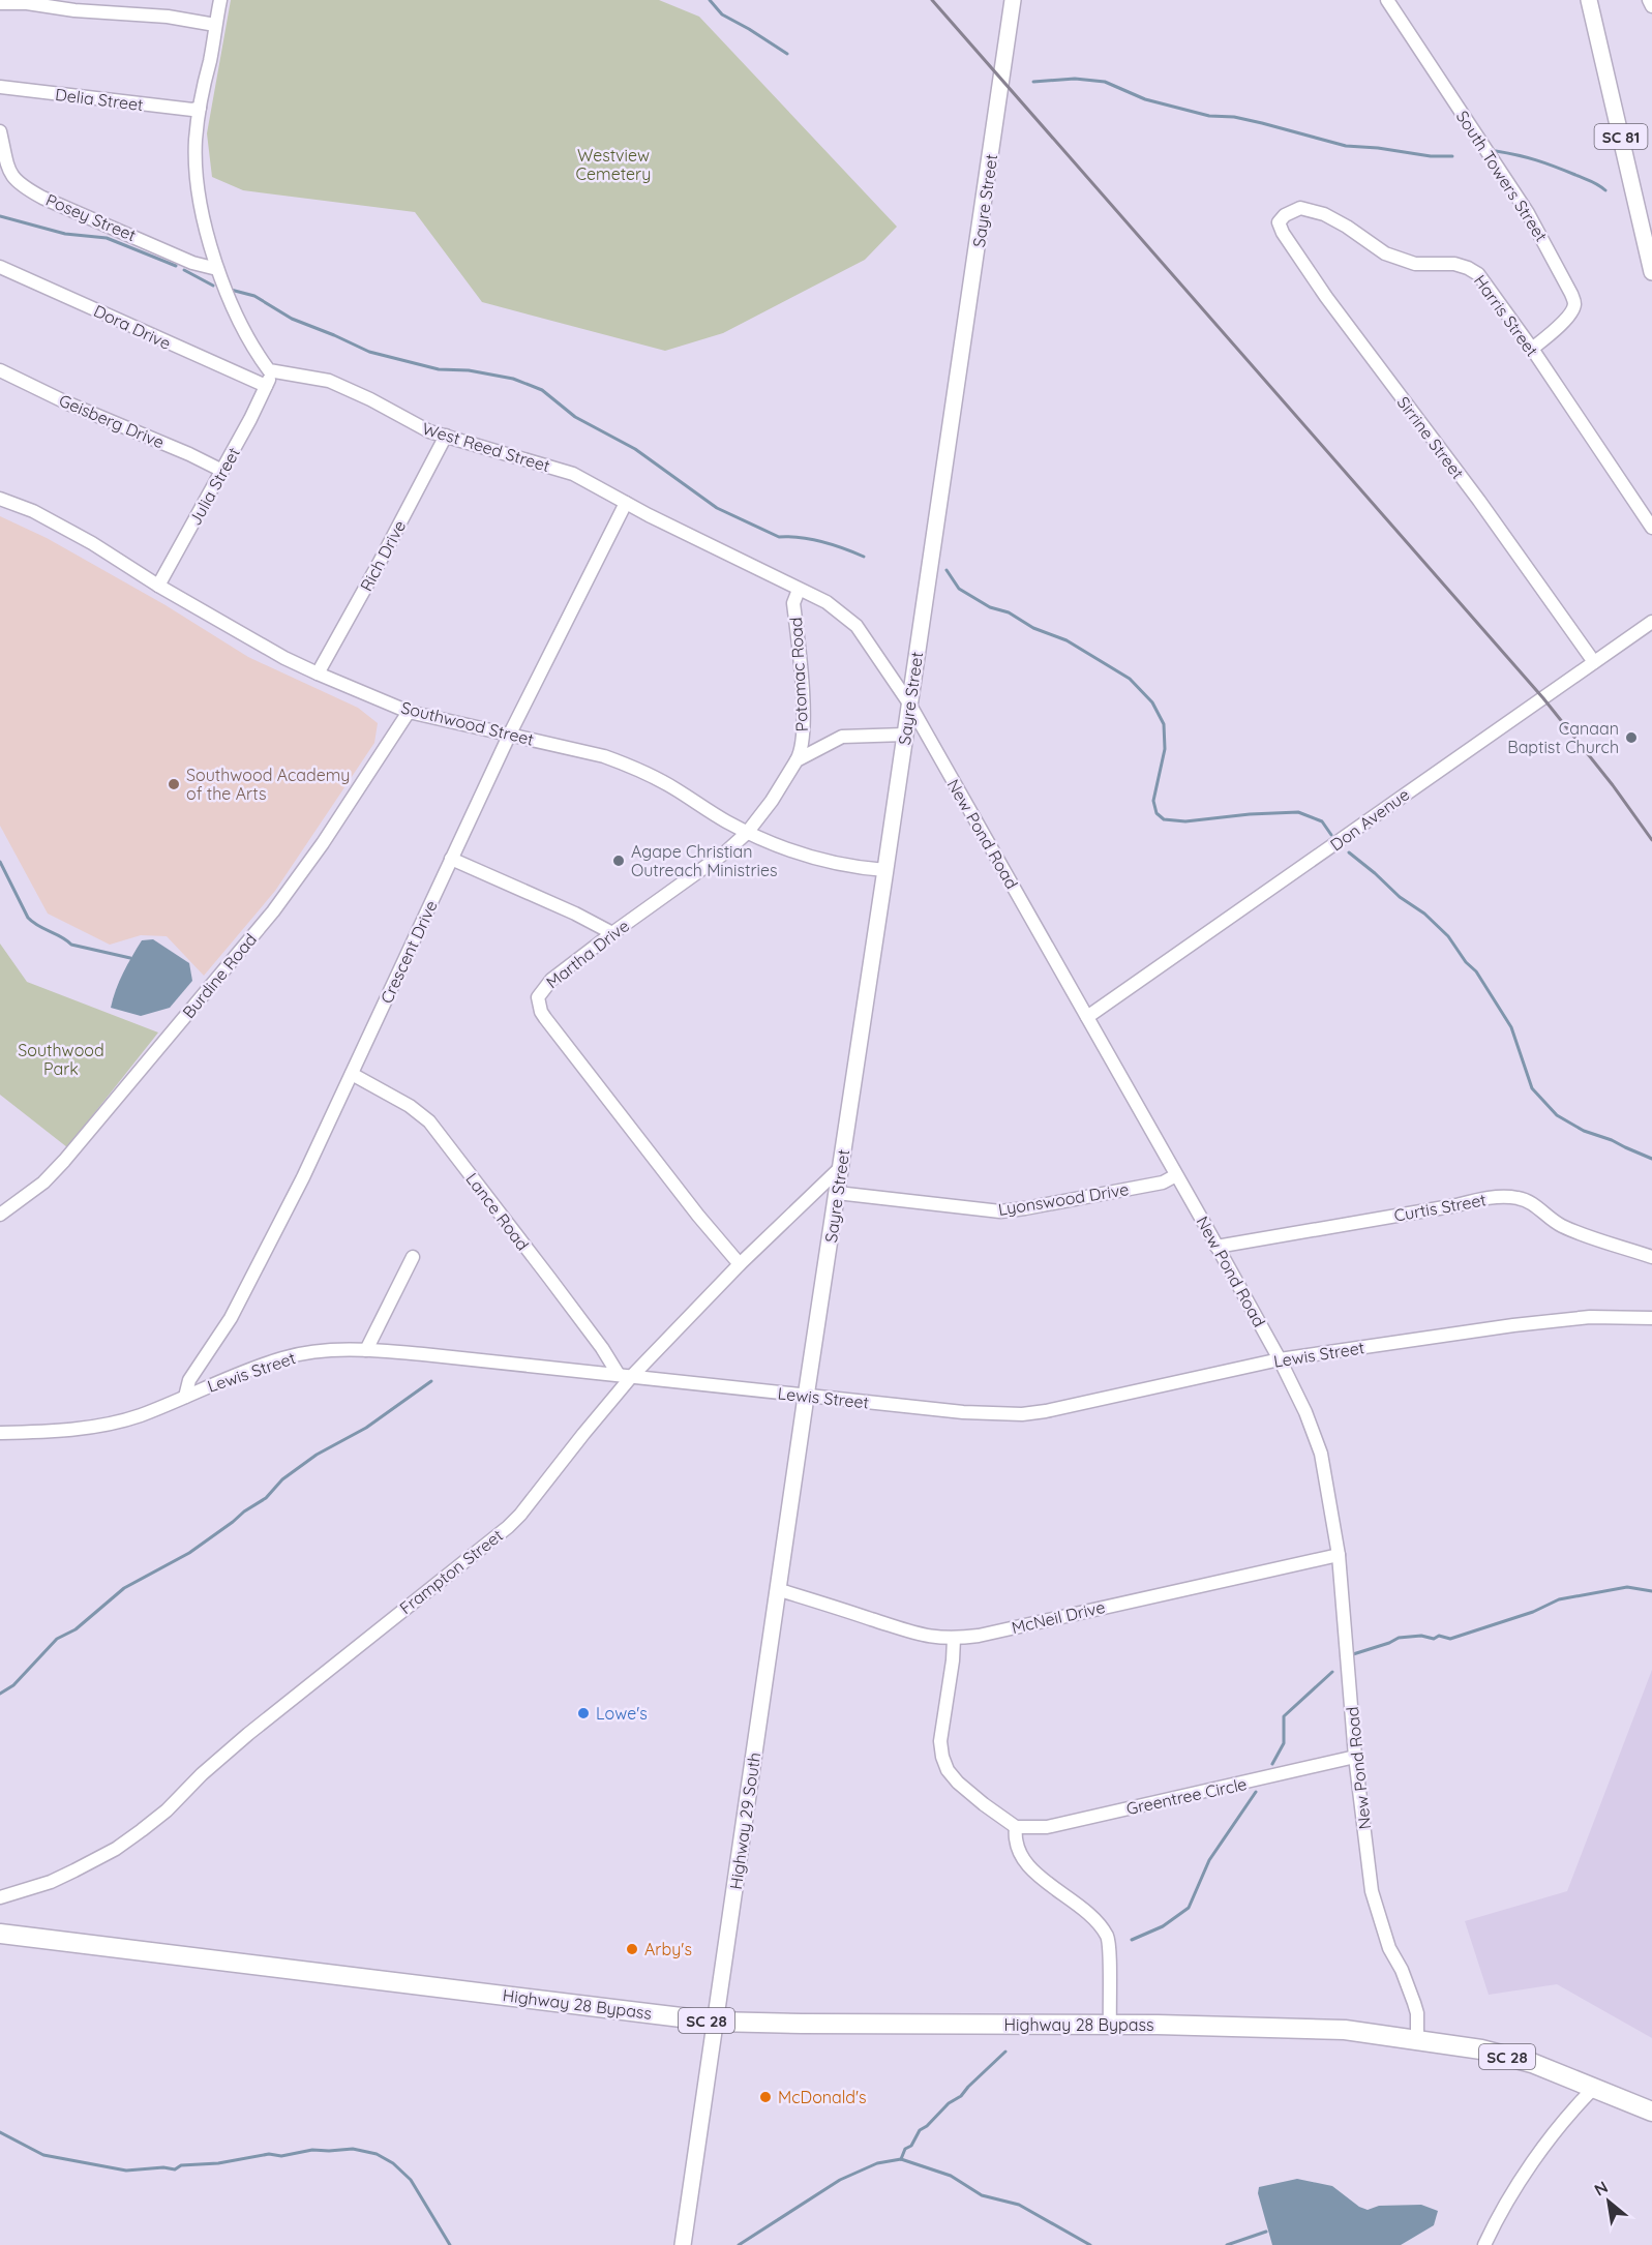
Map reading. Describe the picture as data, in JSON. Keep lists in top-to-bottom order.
{
  "streets": {
    "highway": ["Highway 28 Bypass", "SC 28"],
    "main road": ["SC 81", "Sayre Street", "Highway 29 South"],
    "street": [
      "Delia Street",
      "South Towers Street",
      "Posey Street",
      "Harris Street",
      "Dora Drive",
      "Geisberg Drive",
      "Sirrine Street",
      "West Reed Street",
      "Julia Street",
      "Rich Drive",
      "Potomac Road",
      "Southwood Street",
      "Don Avenue",
      "New Pond Road",
      "Crescent Drive",
      "Martha Drive",
      "Burdine Road",
      "Lyonswood Drive",
      "Curtis Street",
      "Lance Road",
      "Lewis Street",
      "Frampton Street",
      "McNeil Drive",
      "Greentree Circle"
    ]
  },
  "crossings": [
    ["South Towers Street", "Harris Street"],
    ["Sayre Street", "West Reed Street"],
    ["Sayre Street", "Southwood Street"],
    ["Sayre Street", "New Pond Road"],
    ["Sayre Street", "Lyonswood Drive"],
    ["Sayre Street", "Lewis Street"],
    ["Sayre Street", "Frampton Street"],
    ["Sayre Street", "Highway 29 South"],
    ["Harris Street", "Sirrine Street"],
    ["Dora Drive", "Julia Street"],
    ["Geisberg Drive", "Julia Street"],
    ["Sirrine Street", "Don Avenue"],
    ["West Reed Street", "Julia Street"],
    ["West Reed Street", "Rich Drive"],
    ["West Reed Street", "Potomac Road"],
    ["West Reed Street", "New Pond Road"],
    ["West Reed Street", "Crescent Drive"],
    ["Julia Street", "Southwood Street"],
    ["Rich Drive", "Southwood Street"],
    ["Potomac Road", "Martha Drive"],
    ["Southwood Street", "Crescent Drive"],
    ["Southwood Street", "Martha Drive"],
    ["Southwood Street", "Burdine Road"],
    ["Don Avenue", "New Pond Road"],
    ["New Pond Road", "Lyonswood Drive"],
    ["New Pond Road", "Curtis Street"],
    ["New Pond Road", "Lewis Street"],
    ["New Pond Road", "McNeil Drive"],
    ["New Pond Road", "Greentree Circle"],
    ["New Pond Road", "Highway 28 Bypass"],
    ["New Pond Road", "SC 28"],
    ["Crescent Drive", "Lance Road"],
    ["Crescent Drive", "Lewis Street"],
    ["Martha Drive", "Frampton Street"],
    ["Lance Road", "Lewis Street"],
    ["Lance Road", "Frampton Street"],
    ["Lewis Street", "Frampton Street"],
    ["Lewis Street", "Highway 29 South"],
    ["McNeil Drive", "Highway 29 South"],
    ["Highway 29 South", "Highway 28 Bypass"],
    ["Highway 28 Bypass", "SC 28"]
  ],
  "parks": ["Westview Cemetery", "Southwood Park"],
  "places": [
    "Canaan Baptist Church",
    "Southwood Academy of the Arts",
    "Agape Christian Outreach Ministries",
    "Lowe's",
    "Arby's",
    "McDonald's"
  ],
  "north": "top left"
}
